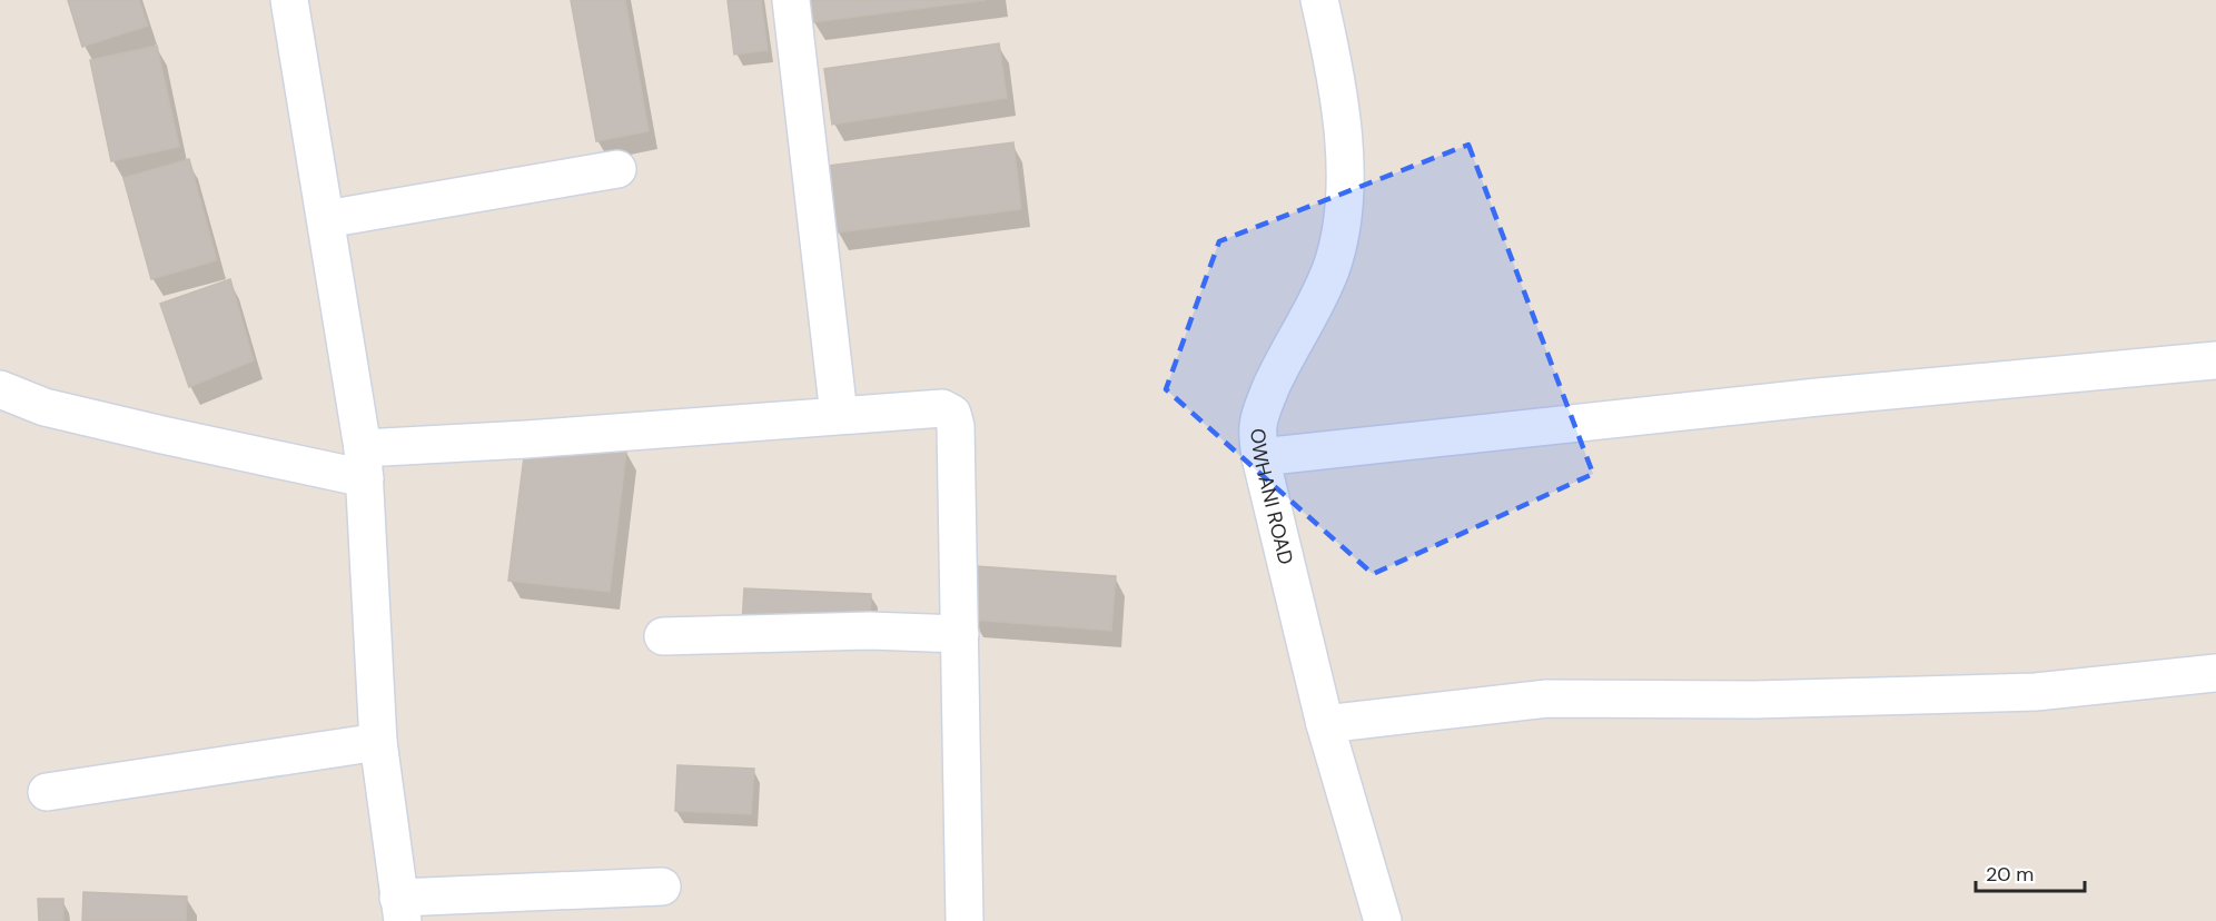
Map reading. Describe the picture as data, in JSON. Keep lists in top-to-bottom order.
{
  "streets": {
    "street": ["OWHANI ROAD"]
  },
  "scale_bar": "20 m"
}
